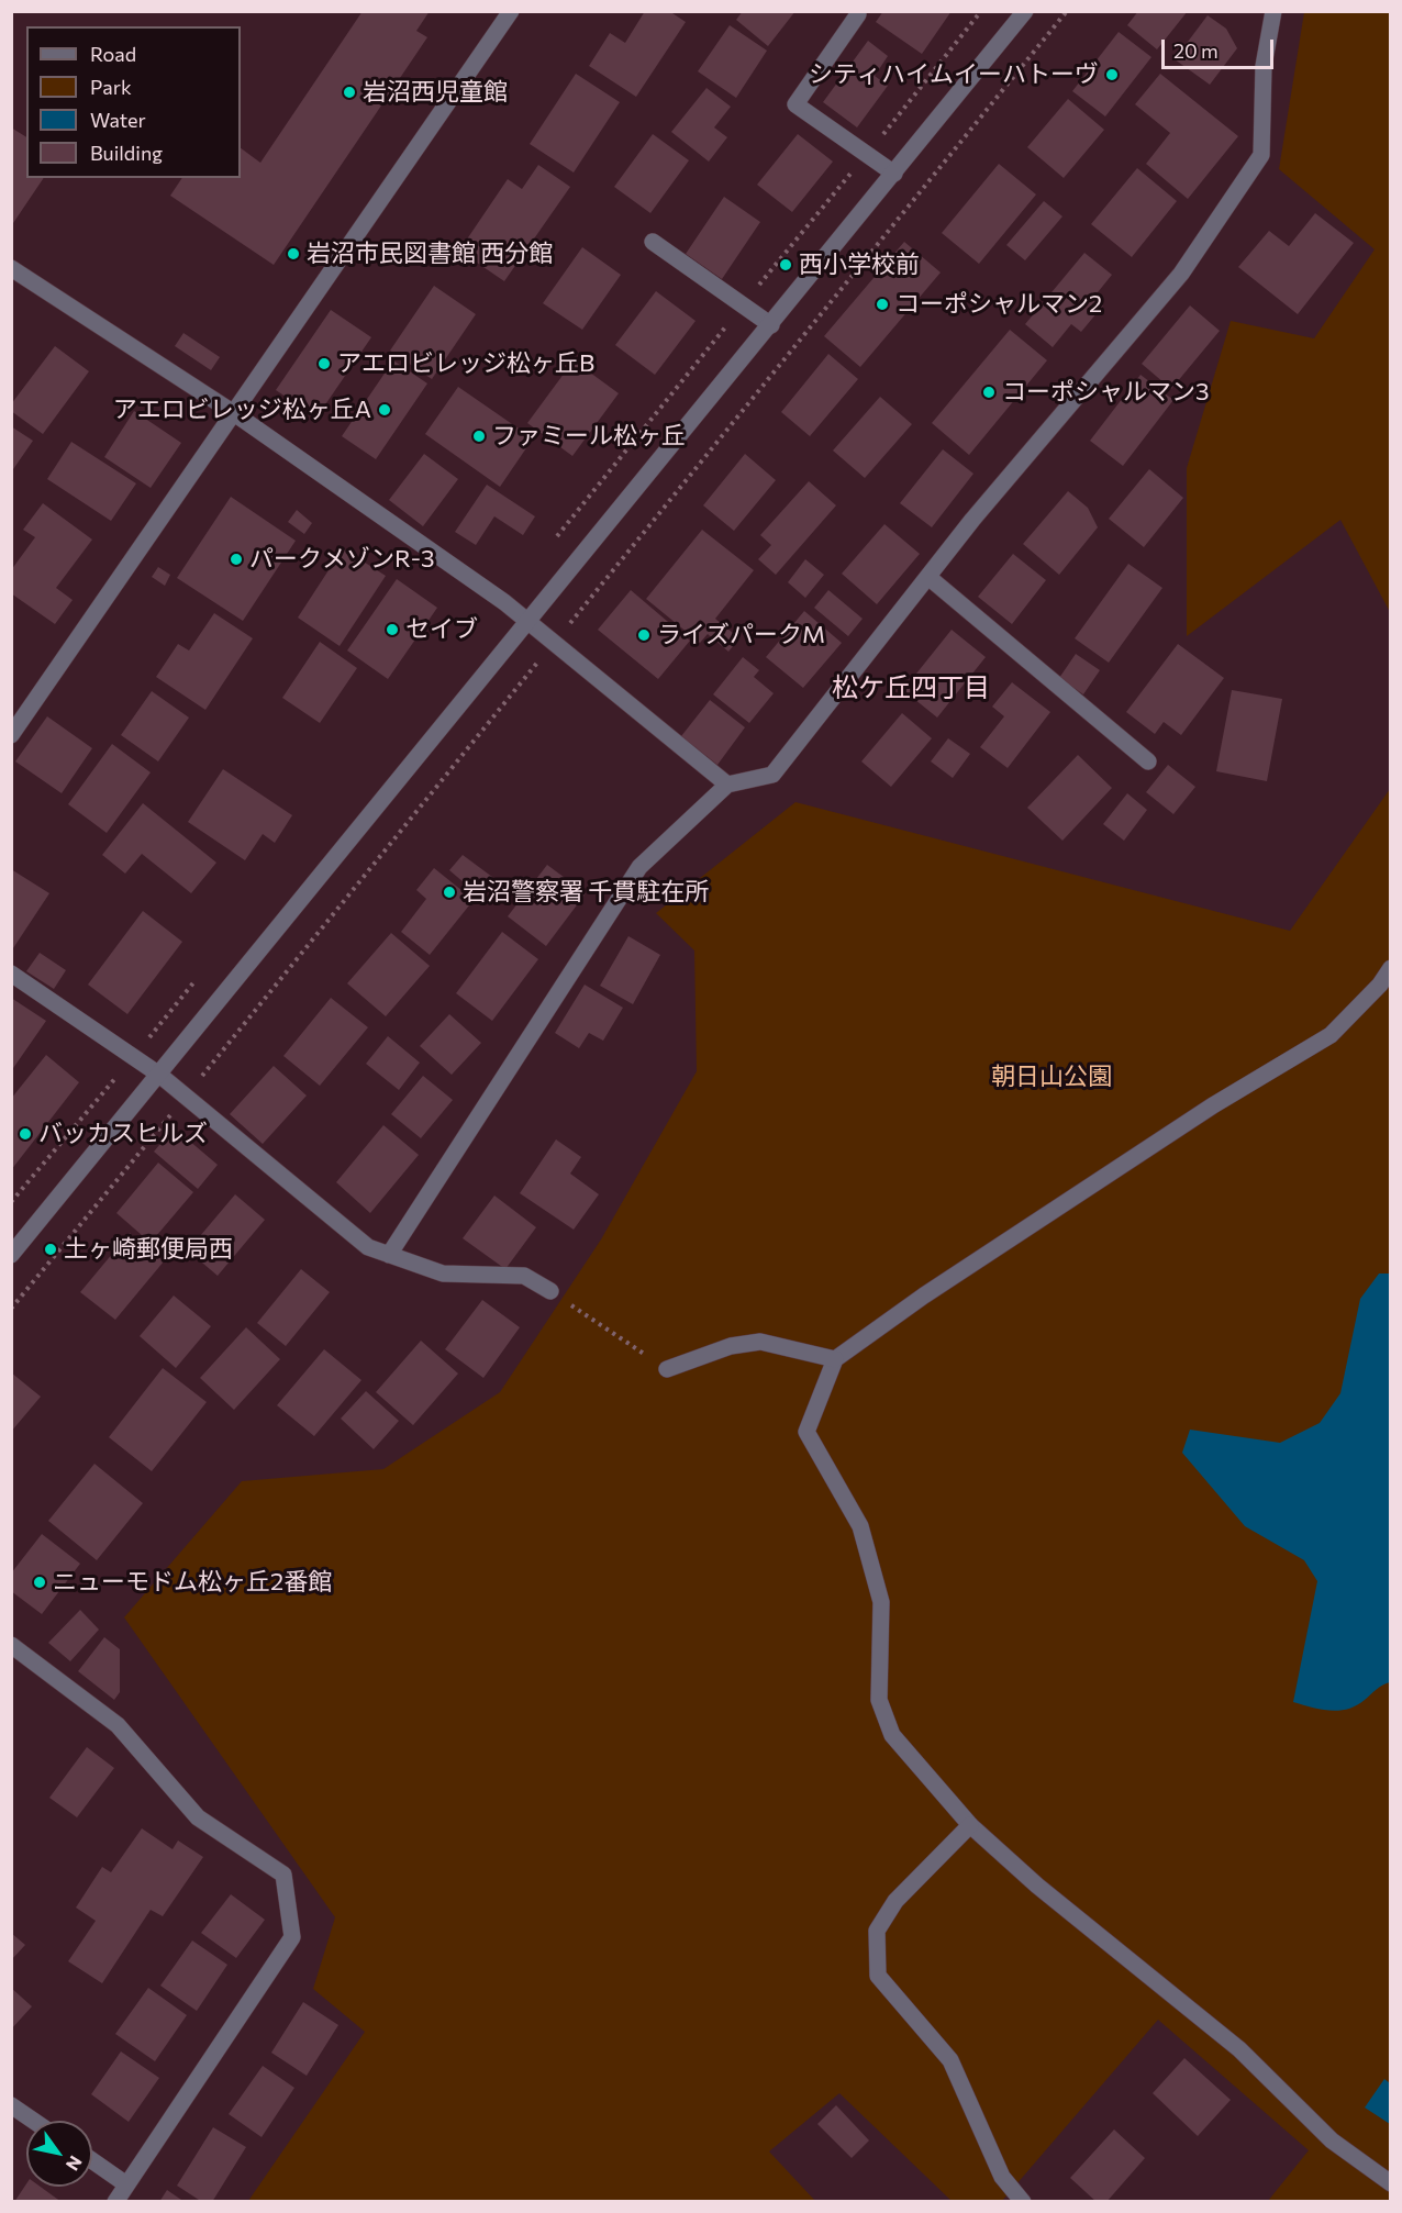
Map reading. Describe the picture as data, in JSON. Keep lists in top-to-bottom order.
{
  "districts": ["松ケ丘四丁目"],
  "parks": ["朝日山公園"],
  "places": [
    "シティハイムイーハトーヴ",
    "岩沼西児童館",
    "岩沼市民図書館 西分館",
    "西小学校前",
    "コーポシャルマン2",
    "アエロビレッジ松ヶ丘B",
    "コーポシャルマン3",
    "アエロビレッジ松ヶ丘A",
    "ファミール松ヶ丘",
    "パークメゾンR-3",
    "セイブ",
    "ライズパークM",
    "岩沼警察署 千貫駐在所",
    "バッカスヒルズ",
    "土ヶ崎郵便局西",
    "ニューモドム松ヶ丘2番館"
  ],
  "legend": [
    "Road",
    "Park",
    "Water",
    "Building"
  ],
  "scale_bar": "20 m",
  "north": "bottom right"
}
